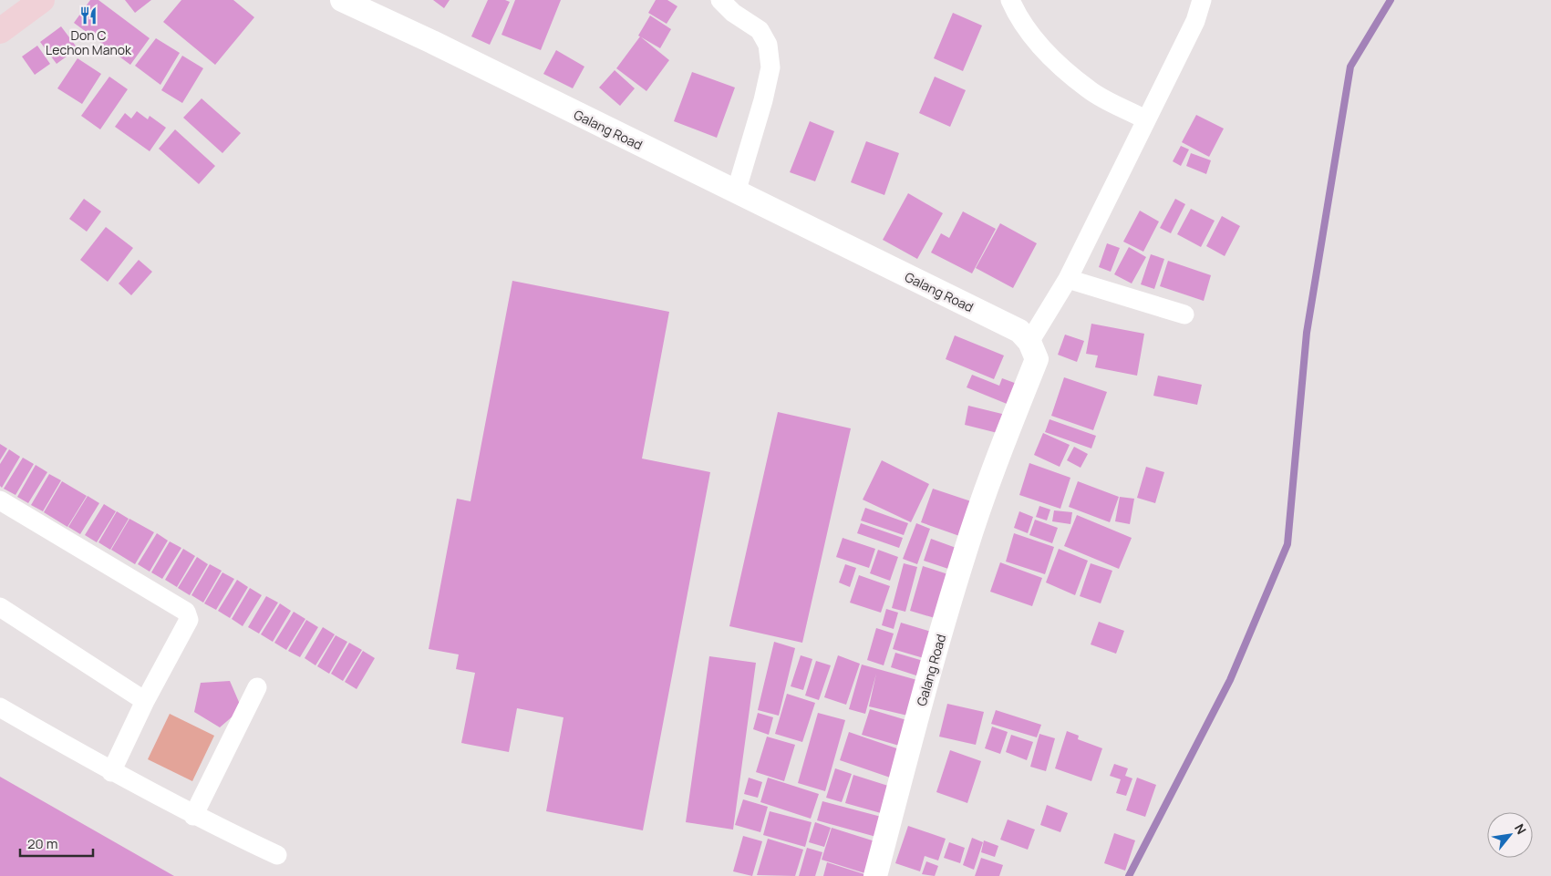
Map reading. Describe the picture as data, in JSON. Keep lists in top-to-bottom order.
{
  "streets": {
    "street": ["Galang Road"]
  },
  "places": {
    "restaurant": ["Don C Lechon Manok"]
  },
  "scale_bar": "20 m",
  "north": "top right"
}
